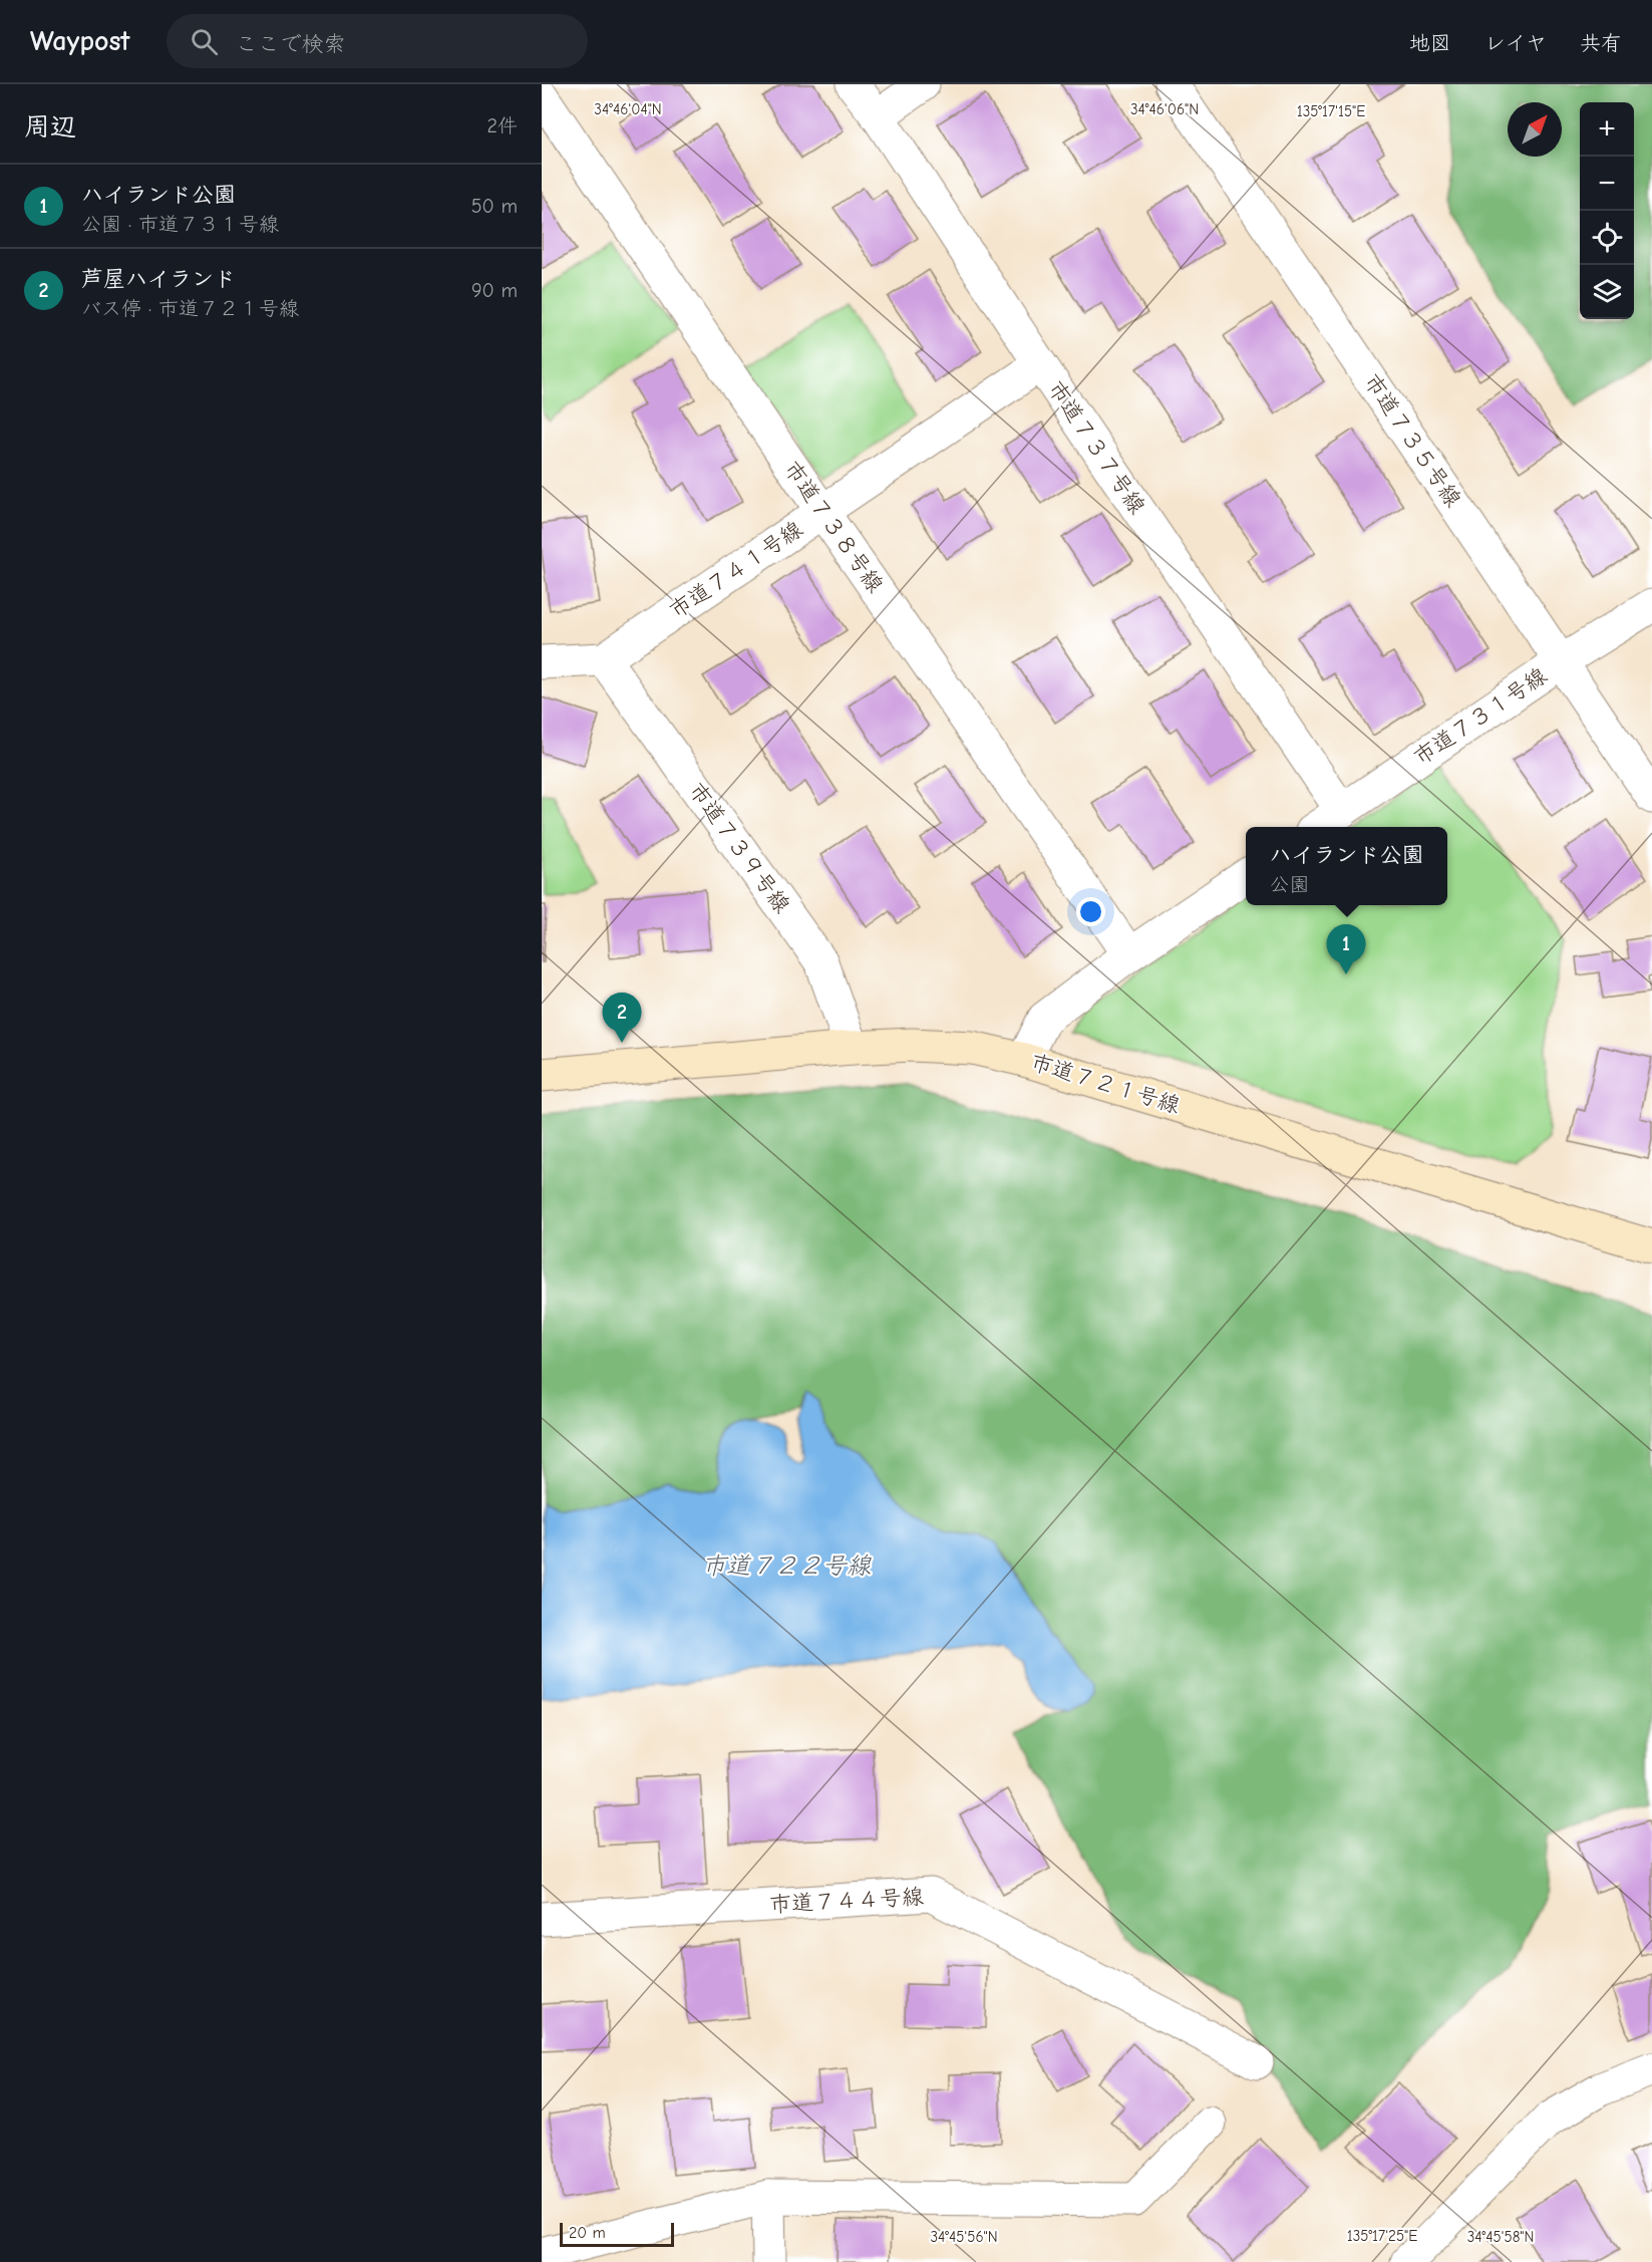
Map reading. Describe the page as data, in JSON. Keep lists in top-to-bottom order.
{
  "streets": {
    "street": [
      "市道７３５号線",
      "市道７３７号線",
      "市道７３８号線",
      "市道７４１号線",
      "市道７３１号線",
      "市道７３９号線",
      "市道７２１号線",
      "市道７４４号線"
    ]
  },
  "crossings": [
    ["市道７３５号線", "市道７３１号線"],
    ["市道７３７号線", "市道７４１号線"],
    ["市道７３７号線", "市道７３１号線"],
    ["市道７３８号線", "市道７４１号線"],
    ["市道７４１号線", "市道７３９号線"],
    ["市道７３９号線", "市道７２１号線"]
  ],
  "water": ["市道７２２号線"],
  "scale_bar": "20 m",
  "north": "top right",
  "page": {
    "header": "Waypost",
    "search": "ここで検索",
    "nav": ["地図", "レイヤ", "共有"],
    "heading": ["周辺", "2件"],
    "map_buttons": ["+", "−"],
    "list": [
      {
        "mark": "1",
        "name": "ハイランド公園",
        "note": "公園 · 市道７３１号線",
        "value": "50 m"
      },
      {
        "mark": "2",
        "name": "芦屋ハイランド",
        "note": "バス停 · 市道７２１号線",
        "value": "90 m"
      }
    ],
    "popup": ["ハイランド公園", "公園"],
    "pins": ["1", "2"],
    "scale": "20 m"
  },
  "coordinates": [
    "34°46'04\"N",
    "34°46'06\"N",
    "135°17'15\"E",
    "135°17'25\"E",
    "34°45'56\"N",
    "34°45'58\"N"
  ]
}
